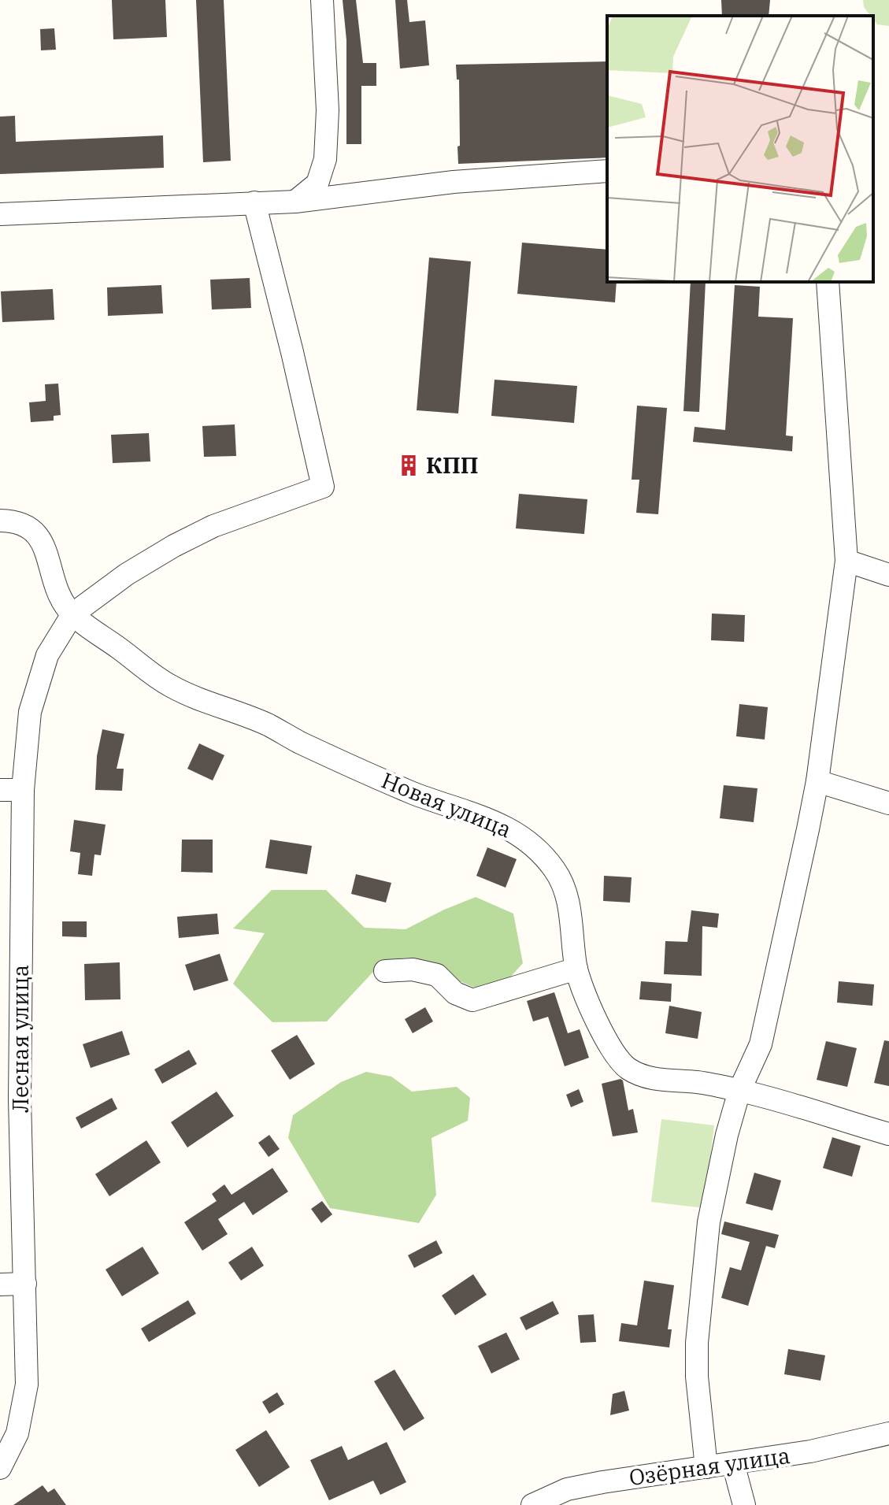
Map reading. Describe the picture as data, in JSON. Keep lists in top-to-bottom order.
{
  "streets": {
    "street": ["Новая улица", "Лесная улица", "Озёрная улица"]
  },
  "crossings": [
    ["Новая улица", "Лесная улица"]
  ],
  "places": {
    "building": ["КПП"]
  }
}
